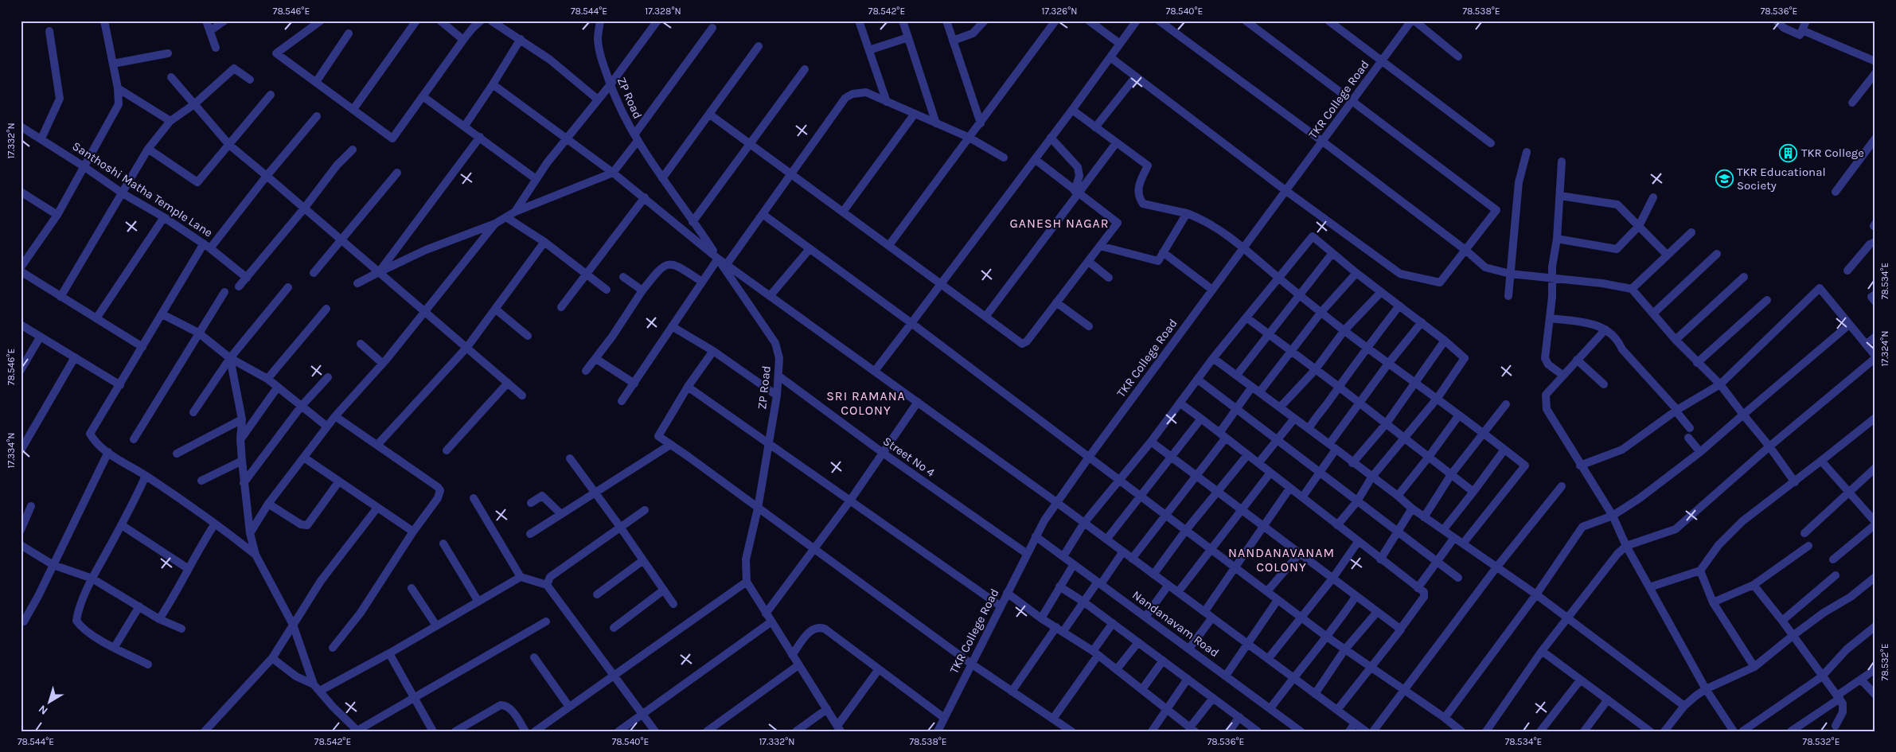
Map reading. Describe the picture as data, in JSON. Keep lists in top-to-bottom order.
{
  "streets": {
    "street": [
      "ZP Road",
      "TKR College Road",
      "Santhoshi Matha Temple Lane",
      "Street No 4",
      "Nandanavam Road"
    ]
  },
  "crossings": [
    ["ZP Road", "Street No 4"],
    ["TKR College Road", "Street No 4"],
    ["TKR College Road", "Nandanavam Road"]
  ],
  "districts": ["GANESH NAGAR", "SRI RAMANA COLONY", "NANDANAVANAM COLONY"],
  "places": {
    "building": ["TKR College"],
    "school or university": ["TKR Educational Society"]
  },
  "north": "bottom left",
  "coordinates": [
    "78.546°E",
    "78.544°E",
    "17.328°N",
    "78.542°E",
    "17.326°N",
    "78.540°E",
    "78.538°E",
    "78.536°E",
    "17.332°N",
    "78.534°E",
    "17.324°N",
    "17.334°N",
    "78.532°E"
  ]
}
